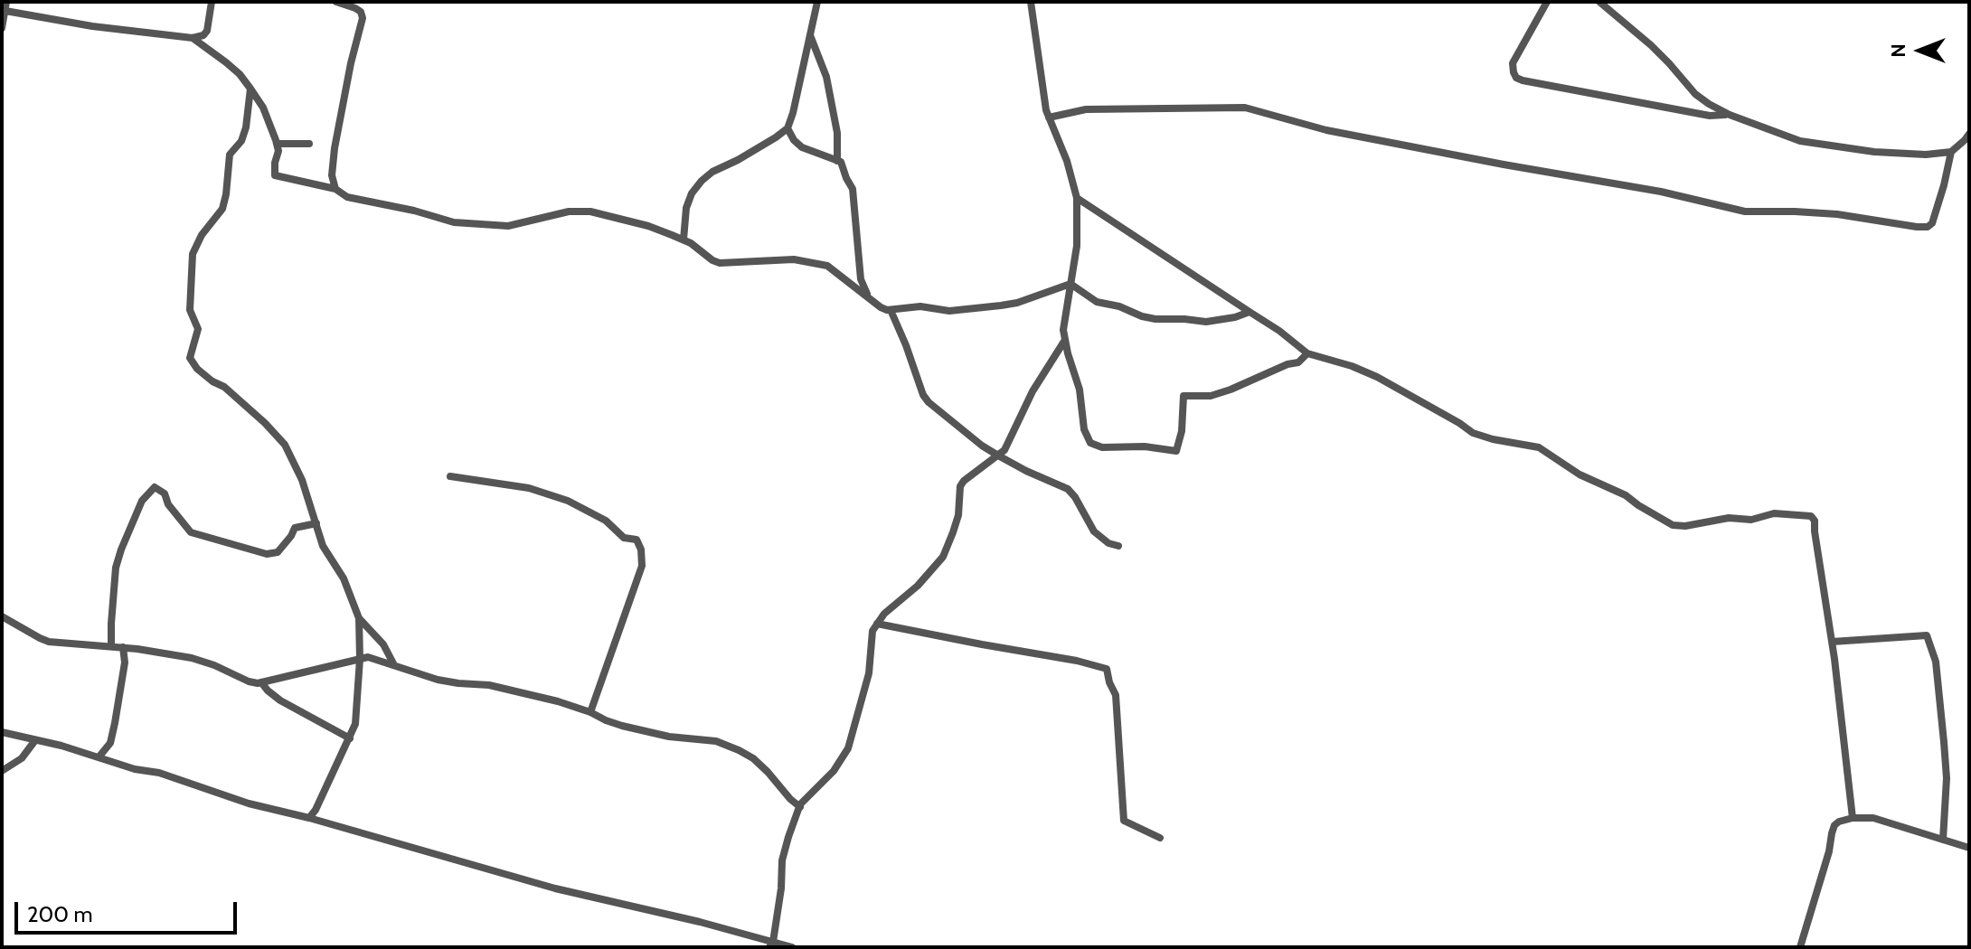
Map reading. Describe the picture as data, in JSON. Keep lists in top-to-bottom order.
{
  "scale_bar": "200 m",
  "north": "left"
}
